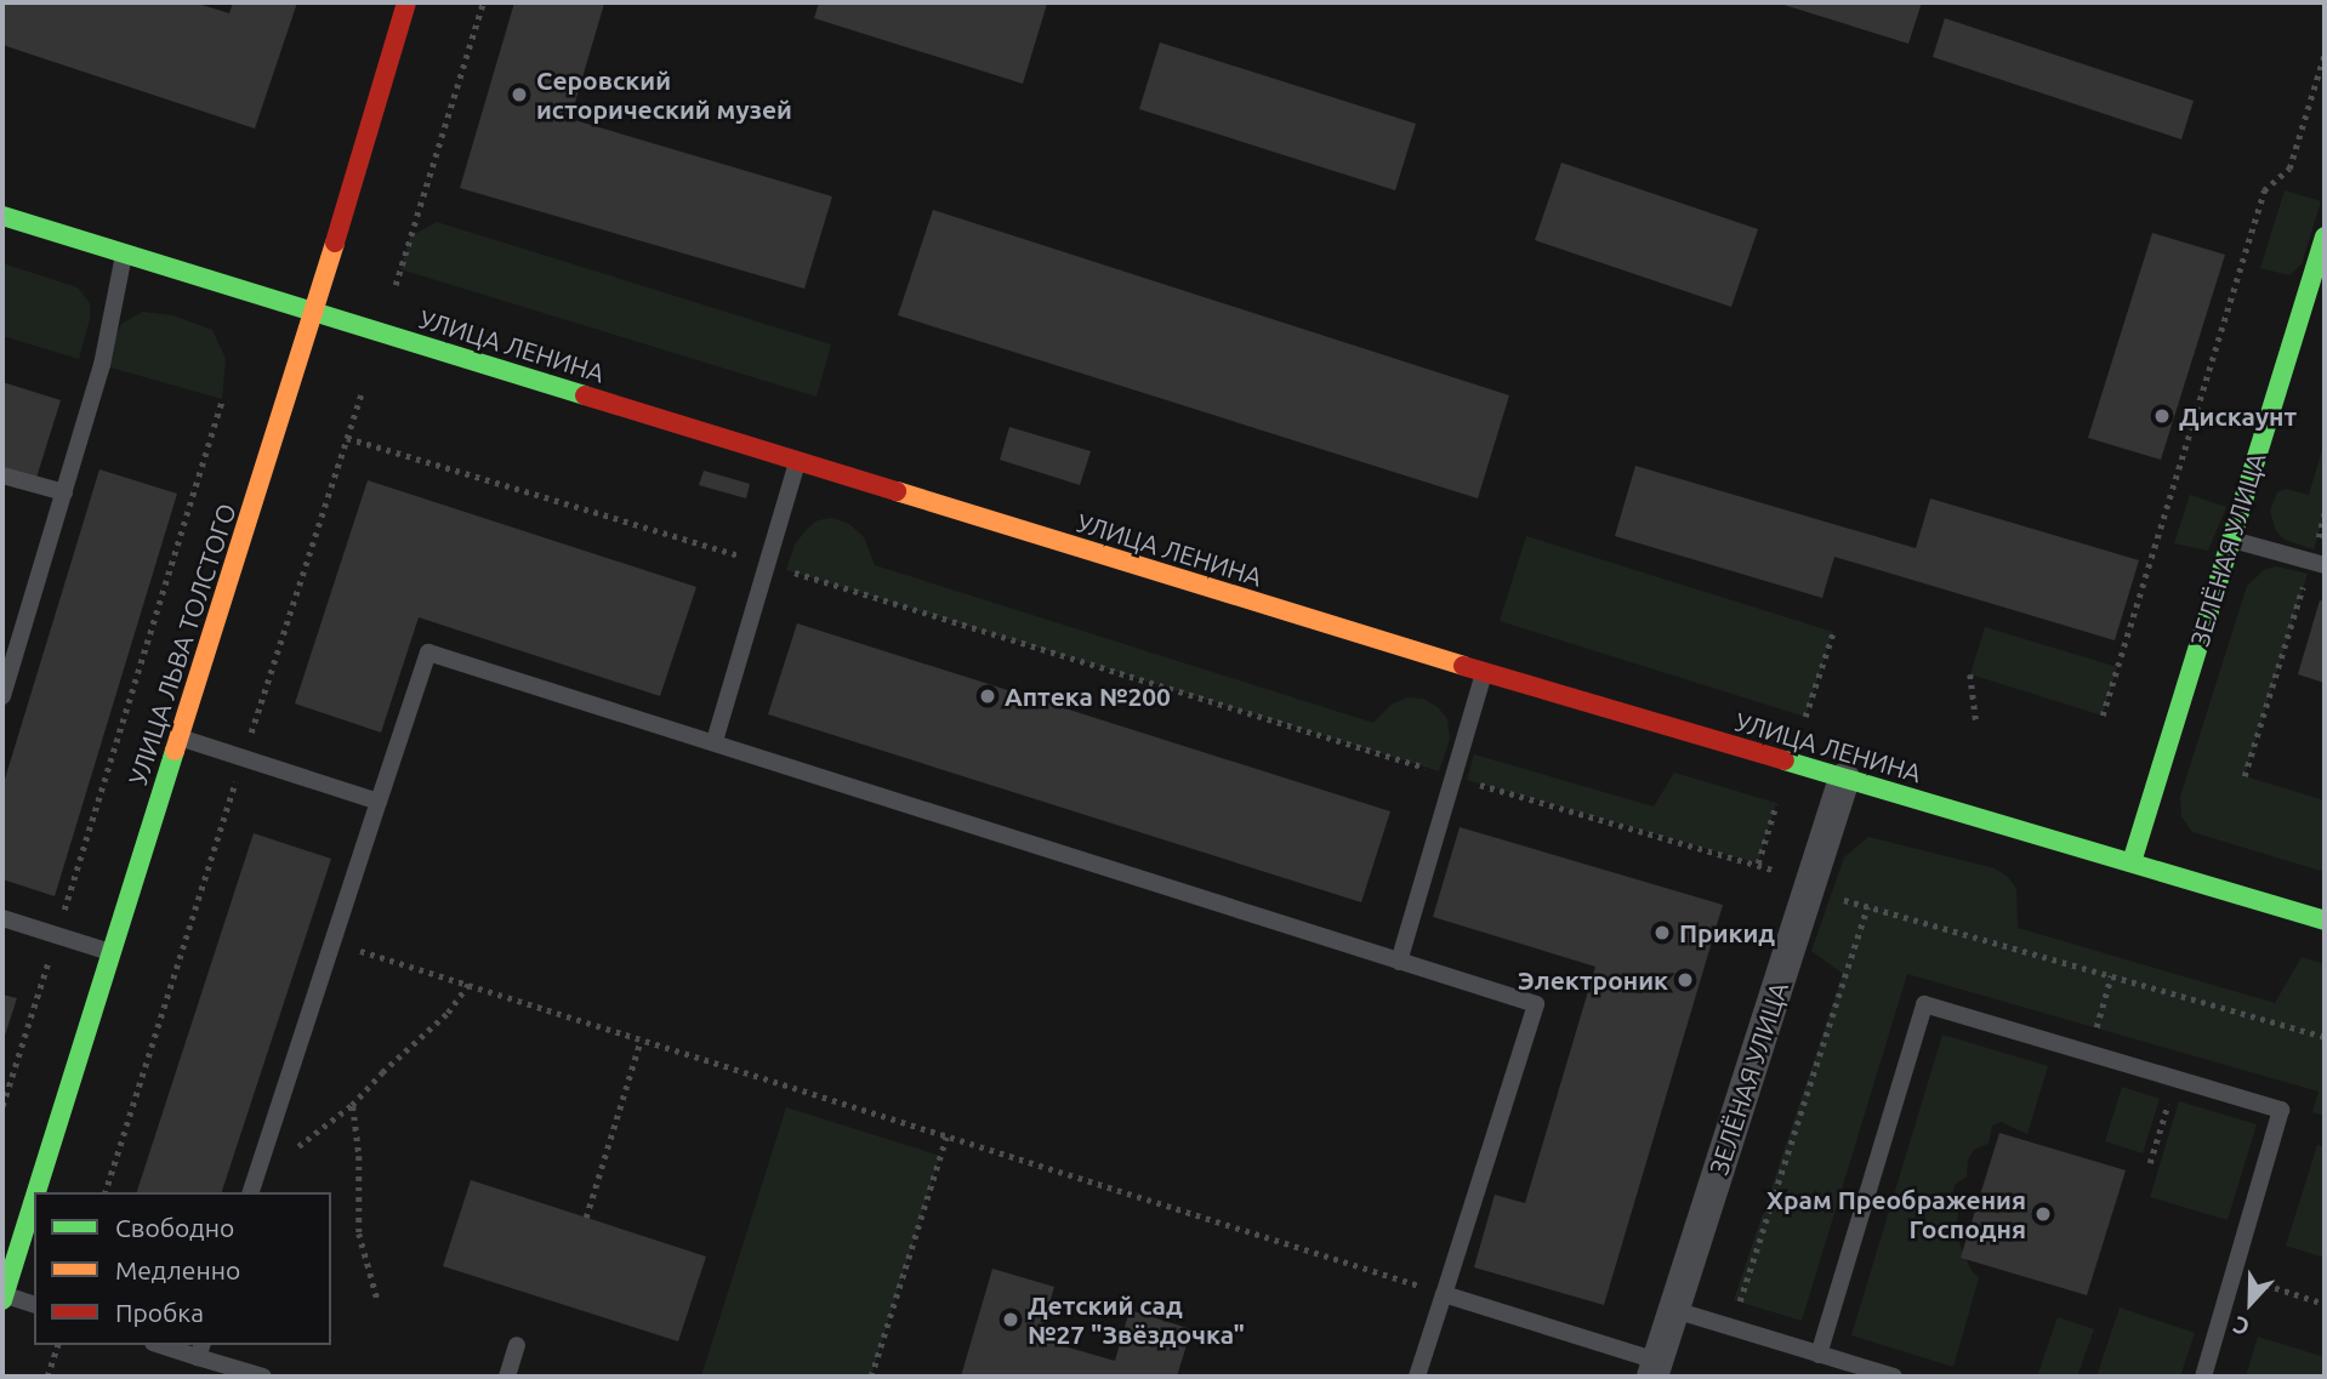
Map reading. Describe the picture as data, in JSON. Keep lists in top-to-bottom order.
{
  "streets": {
    "main road": ["УЛИЦА ЛЕНИНА", "ЗЕЛЁНАЯ УЛИЦА", "УЛИЦА ЛЬВА ТОЛСТОГО"]
  },
  "crossings": [
    ["УЛИЦА ЛЕНИНА", "ЗЕЛЁНАЯ УЛИЦА"],
    ["УЛИЦА ЛЕНИНА", "УЛИЦА ЛЬВА ТОЛСТОГО"]
  ],
  "places": [
    "Серовский исторический музей",
    "Дискаунт",
    "Аптека №200",
    "Прикид",
    "Электроник",
    "Храм Преображения Господня",
    "Детский сад №27 \"Звёздочка\""
  ],
  "legend": ["Свободно", "Медленно", "Пробка"],
  "north": "bottom"
}
